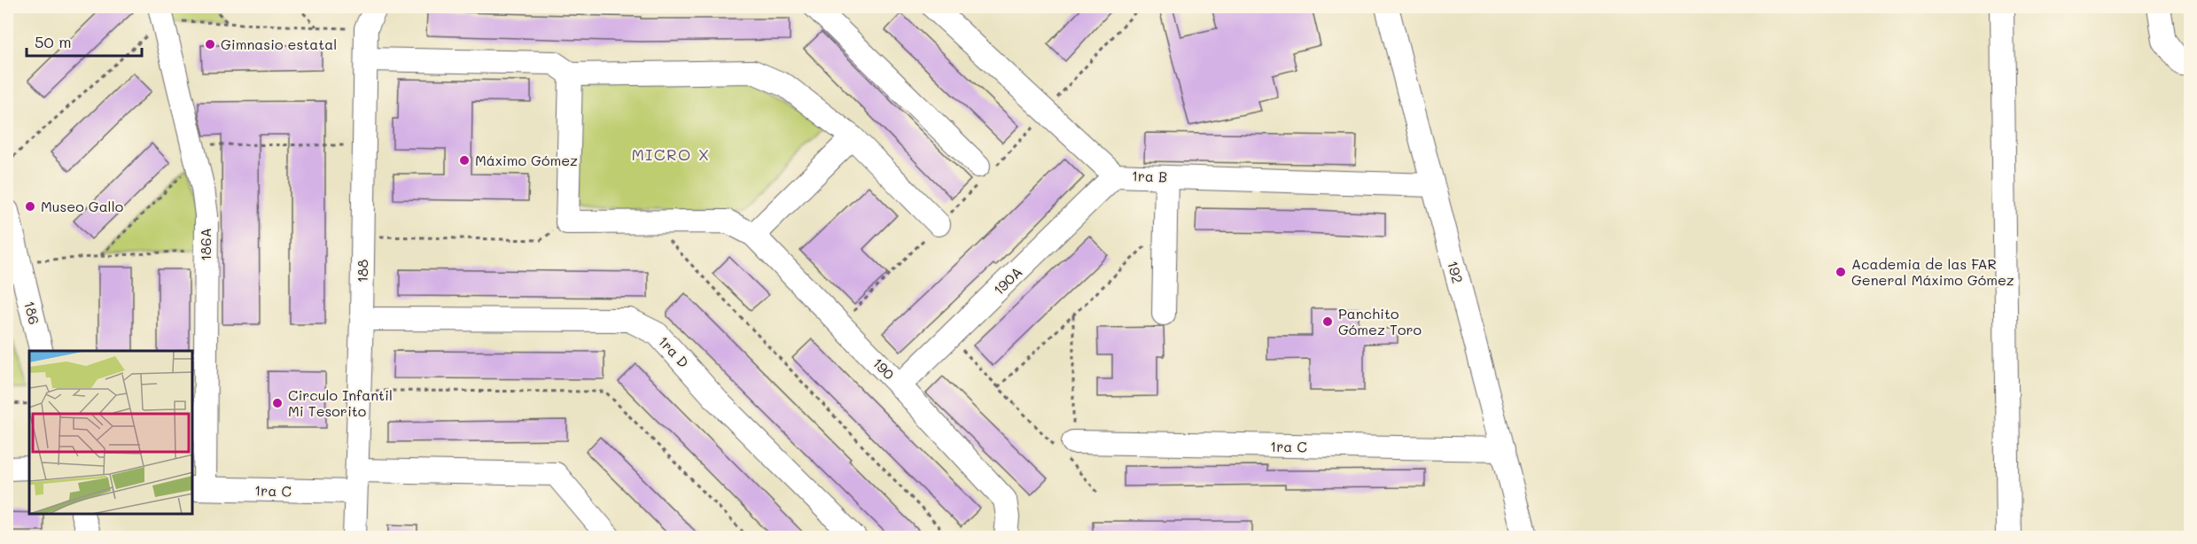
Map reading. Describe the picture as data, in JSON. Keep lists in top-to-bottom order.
{
  "streets": {
    "street": [
      "1ra B",
      "186A",
      "188",
      "192",
      "190A",
      "186",
      "1ra D",
      "190",
      "1ra C"
    ]
  },
  "crossings": [
    ["1ra B", "192"],
    ["1ra B", "190A"],
    ["186A", "1ra C"],
    ["188", "1ra D"],
    ["188", "1ra C"],
    ["192", "1ra C"],
    ["190A", "190"]
  ],
  "districts": ["MICRO X"],
  "places": [
    "Gimnasio estatal",
    "Máximo Gómez",
    "Museo Gallo",
    "Academia de las FAR General Máximo Gómez",
    "Panchito Gómez Toro",
    "Circulo Infantil Mi Tesorito"
  ],
  "scale_bar": "50 m"
}
